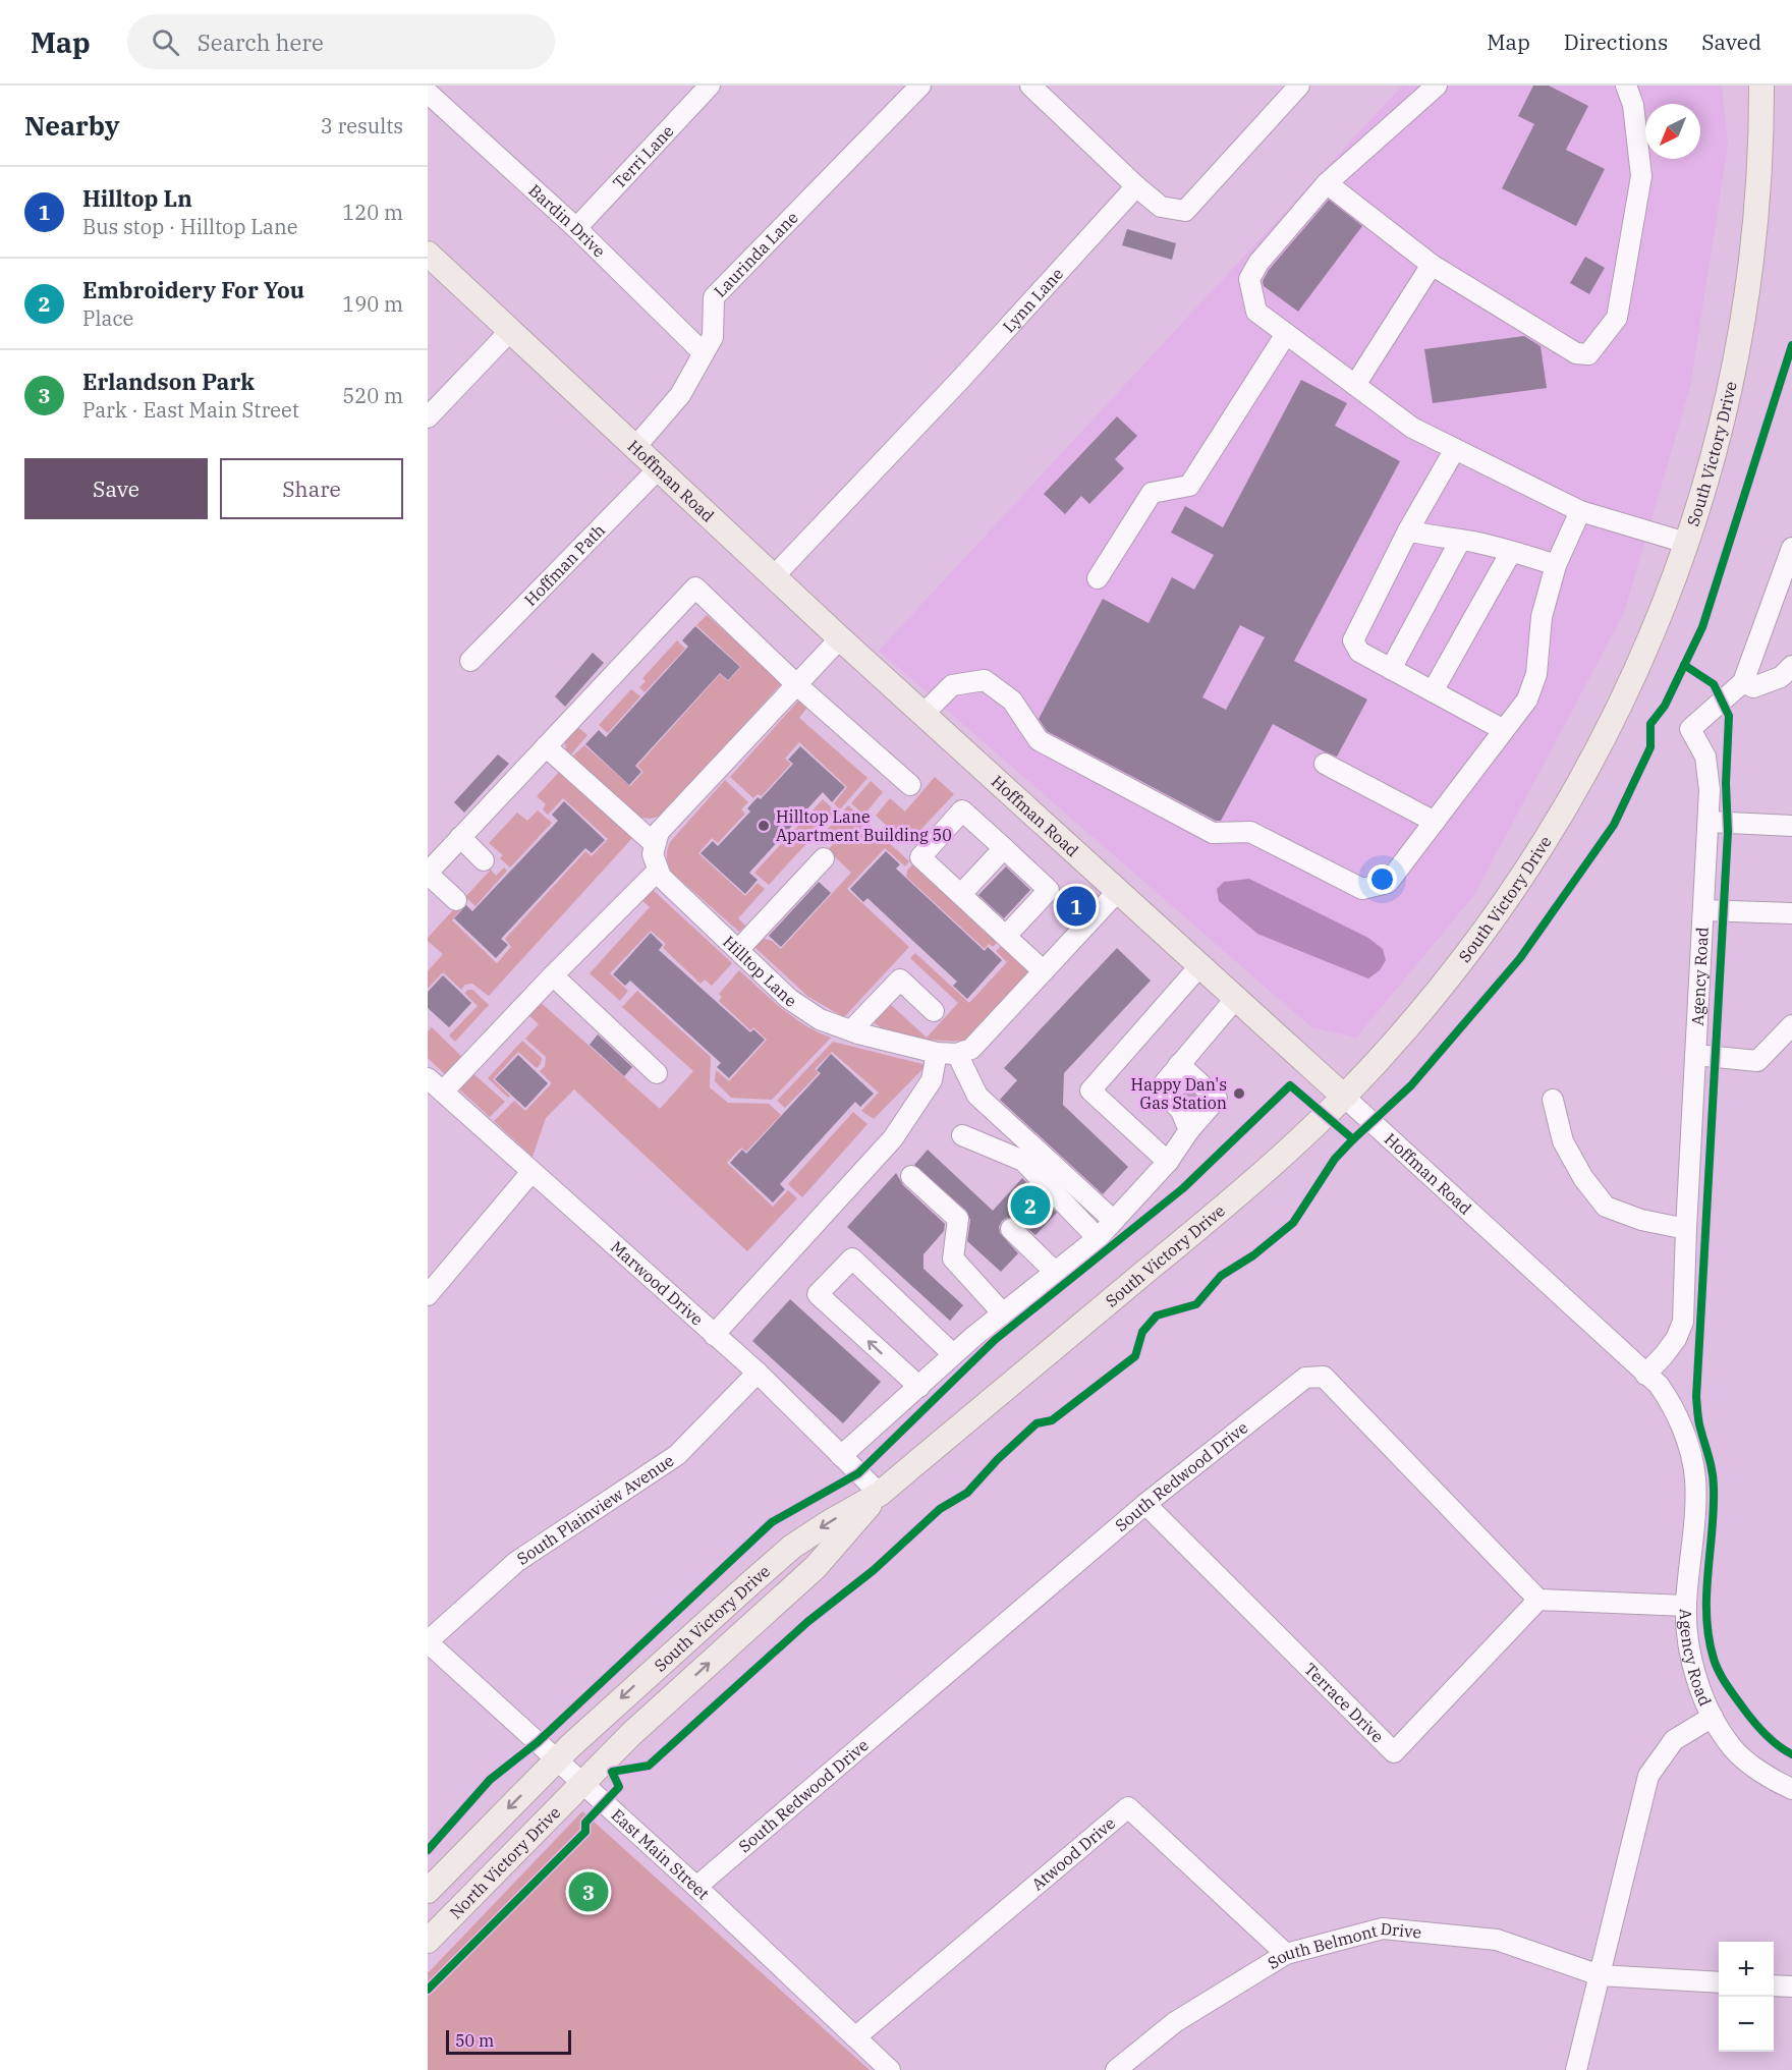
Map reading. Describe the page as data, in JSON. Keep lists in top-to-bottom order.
{
  "streets": {
    "main road": ["South Victory Drive", "Hoffman Road", "North Victory Drive"],
    "street": [
      "Terri Lane",
      "Bardin Drive",
      "Laurinda Lane",
      "Lynn Lane",
      "Hoffman Path",
      "Hilltop Lane",
      "Agency Road",
      "Marwood Drive",
      "South Redwood Drive",
      "South Plainview Avenue",
      "Terrace Drive",
      "Atwood Drive",
      "East Main Street",
      "South Belmont Drive"
    ]
  },
  "crossings": [
    ["Terri Lane", "Bardin Drive"],
    ["Bardin Drive", "Laurinda Lane"],
    ["Laurinda Lane", "Hoffman Road"],
    ["Lynn Lane", "Hoffman Road"],
    ["South Victory Drive", "Hoffman Road"],
    ["South Victory Drive", "Marwood Drive"],
    ["South Victory Drive", "East Main Street"],
    ["South Victory Drive", "North Victory Drive"],
    ["Hoffman Road", "Hoffman Path"],
    ["Hoffman Road", "Agency Road"],
    ["Agency Road", "South Belmont Drive"],
    ["Marwood Drive", "South Plainview Avenue"],
    ["South Redwood Drive", "Terrace Drive"],
    ["South Redwood Drive", "East Main Street"],
    ["South Plainview Avenue", "East Main Street"],
    ["Atwood Drive", "East Main Street"],
    ["Atwood Drive", "South Belmont Drive"],
    ["East Main Street", "North Victory Drive"]
  ],
  "places": ["Hilltop Lane Apartment Building 50", "Happy Dan's Gas Station"],
  "scale_bar": "50 m",
  "north": "bottom left",
  "page": {
    "header": "Map",
    "search": "Search here",
    "nav": ["Map", "Directions", "Saved"],
    "heading": ["Nearby", "3 results"],
    "list": [
      {
        "mark": "1",
        "name": "Hilltop Ln",
        "note": "Bus stop · Hilltop Lane",
        "value": "120 m"
      },
      {
        "mark": "2",
        "name": "Embroidery For You",
        "note": "Place",
        "value": "190 m"
      },
      {
        "mark": "3",
        "name": "Erlandson Park",
        "note": "Park · East Main Street",
        "value": "520 m"
      }
    ],
    "buttons": ["Save", "Share"],
    "pins": ["1", "2", "3"],
    "map_buttons": ["+", "−"],
    "scale": "50 m"
  }
}
